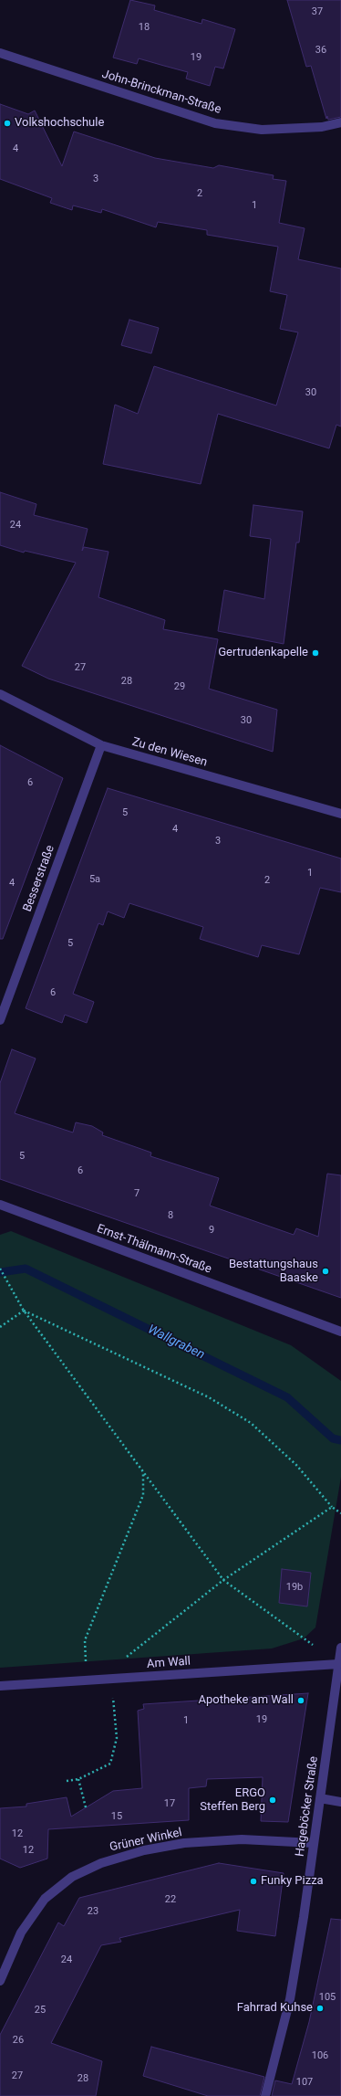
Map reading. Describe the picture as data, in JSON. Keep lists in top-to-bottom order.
{
  "streets": {
    "street": [
      "John-Brinckman-Straße",
      "Zu den Wiesen",
      "Besserstraße",
      "Ernst-Thälmann-Straße",
      "Am Wall",
      "Hageböcker Straße",
      "Grüner Winkel"
    ]
  },
  "crossings": [
    ["Zu den Wiesen", "Besserstraße"],
    ["Am Wall", "Hageböcker Straße"],
    ["Hageböcker Straße", "Grüner Winkel"]
  ],
  "water": ["Wallgraben"],
  "places": [
    "Volkshochschule",
    "Gertrudenkapelle",
    "Bestattungshaus Baaske",
    "Apotheke am Wall",
    "ERGO Steffen Berg",
    "Funky Pizza",
    "Fahrrad Kuhse"
  ],
  "house_numbers": [
    "37",
    "18",
    "36",
    "19",
    "4",
    "3",
    "2",
    "1",
    "30",
    "24",
    "27",
    "28",
    "29",
    "30",
    "6",
    "5",
    "4",
    "3",
    "1",
    "5a",
    "2",
    "4",
    "5",
    "6",
    "5",
    "6",
    "7",
    "8",
    "9",
    "19b",
    "19",
    "1",
    "17",
    "15",
    "12",
    "12",
    "22",
    "23",
    "24",
    "105",
    "25",
    "26",
    "106",
    "27",
    "28",
    "107"
  ]
}
